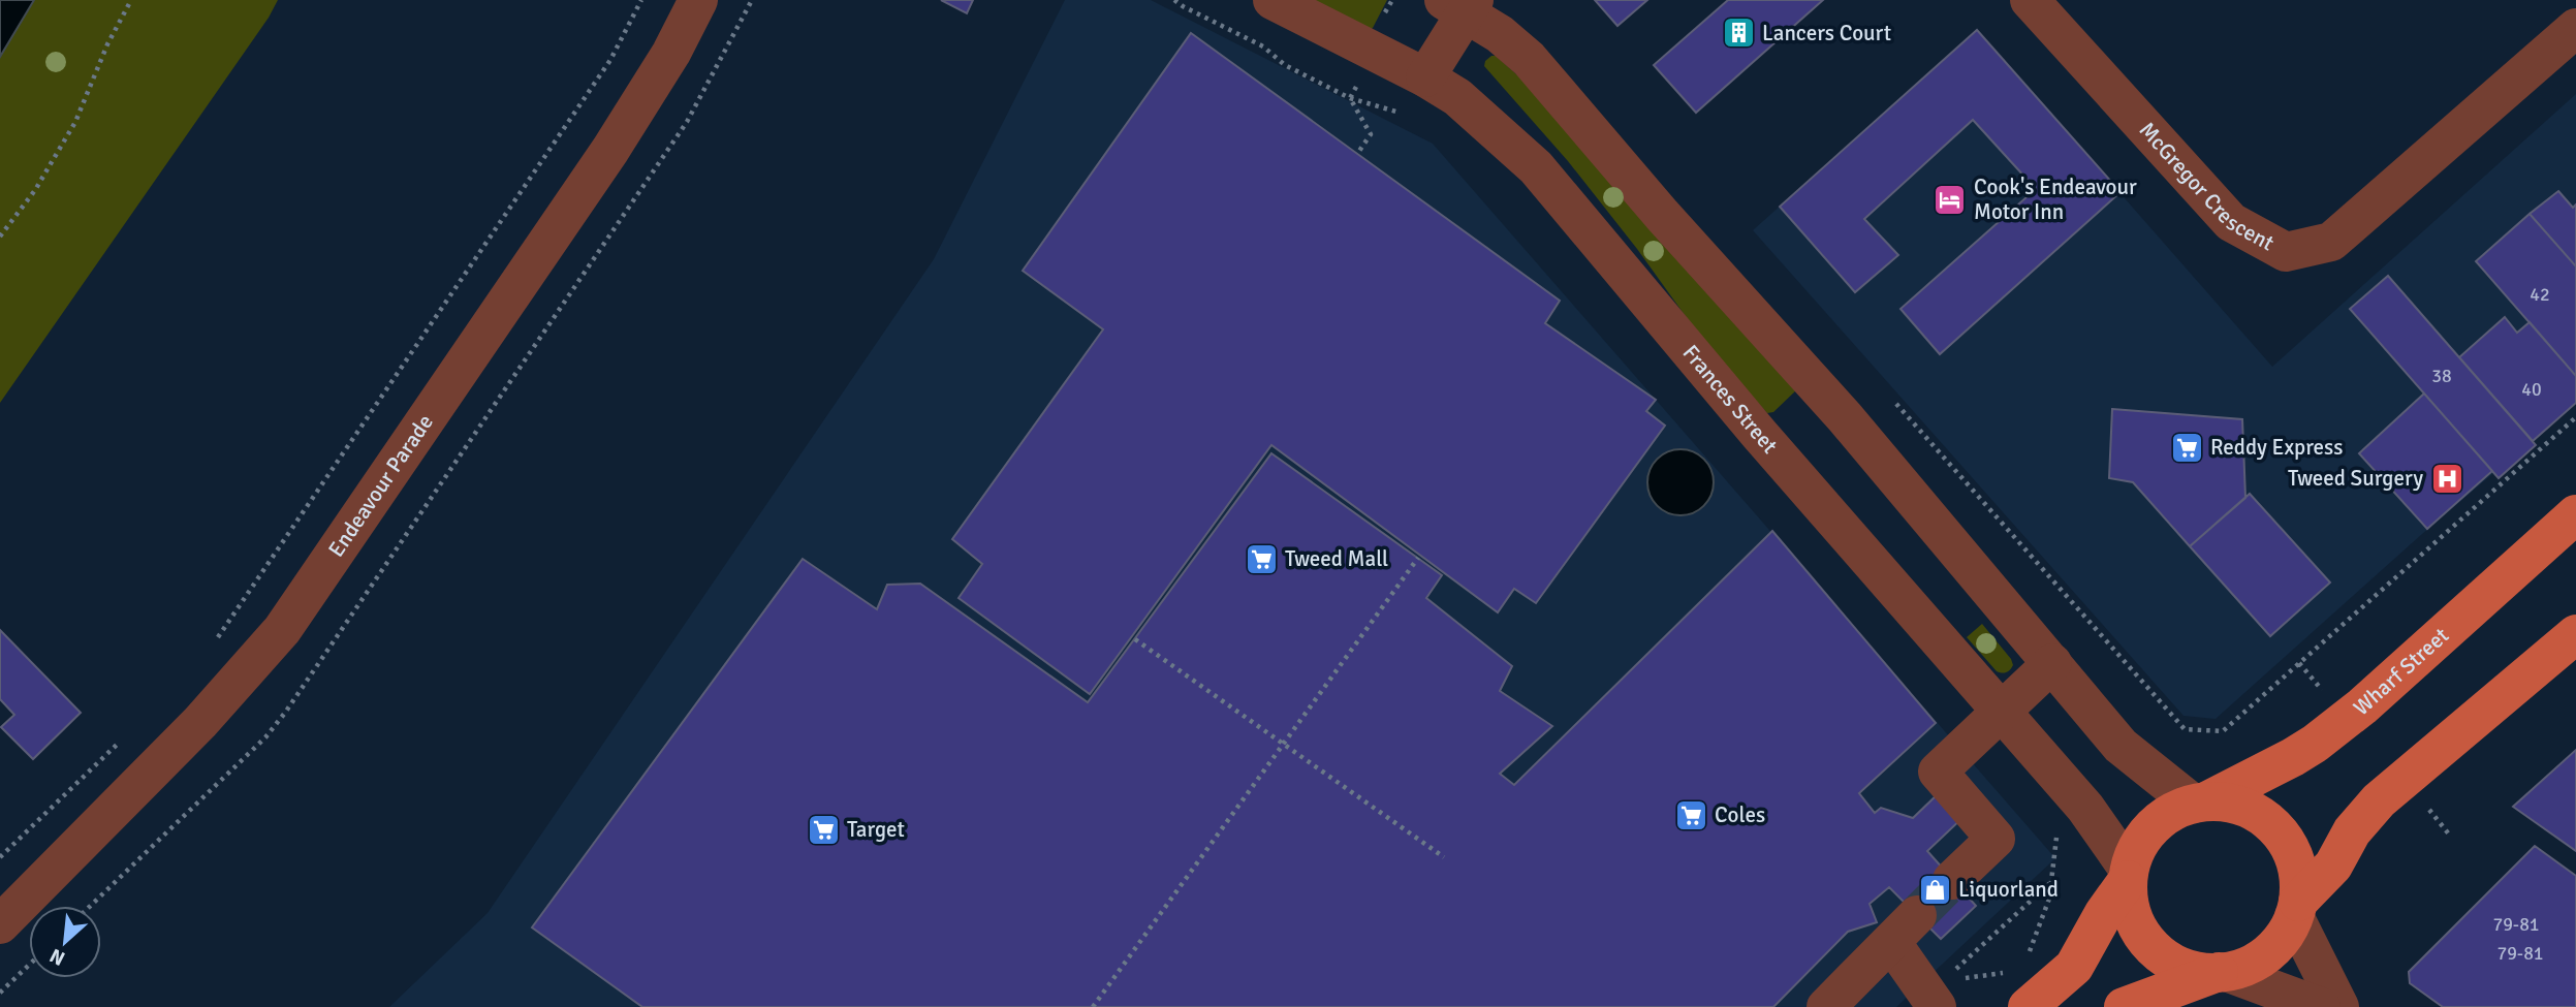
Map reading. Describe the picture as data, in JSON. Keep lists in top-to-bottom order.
{
  "streets": {
    "main road": ["Wharf Street"],
    "street": ["McGregor Crescent", "Frances Street", "Endeavour Parade"]
  },
  "crossings": [
    ["Frances Street", "Wharf Street"]
  ],
  "places": {
    "building": ["Lancers Court"],
    "hotel": ["Cook's Endeavour Motor Inn"],
    "supermarket": [
      "Reddy Express",
      "Tweed Mall",
      "Coles",
      "Target"
    ],
    "hospital": ["Tweed Surgery"],
    "shop": ["Liquorland"]
  },
  "house_numbers": [
    "42",
    "38",
    "40",
    "79-81",
    "79-81"
  ],
  "north": "bottom left"
}
